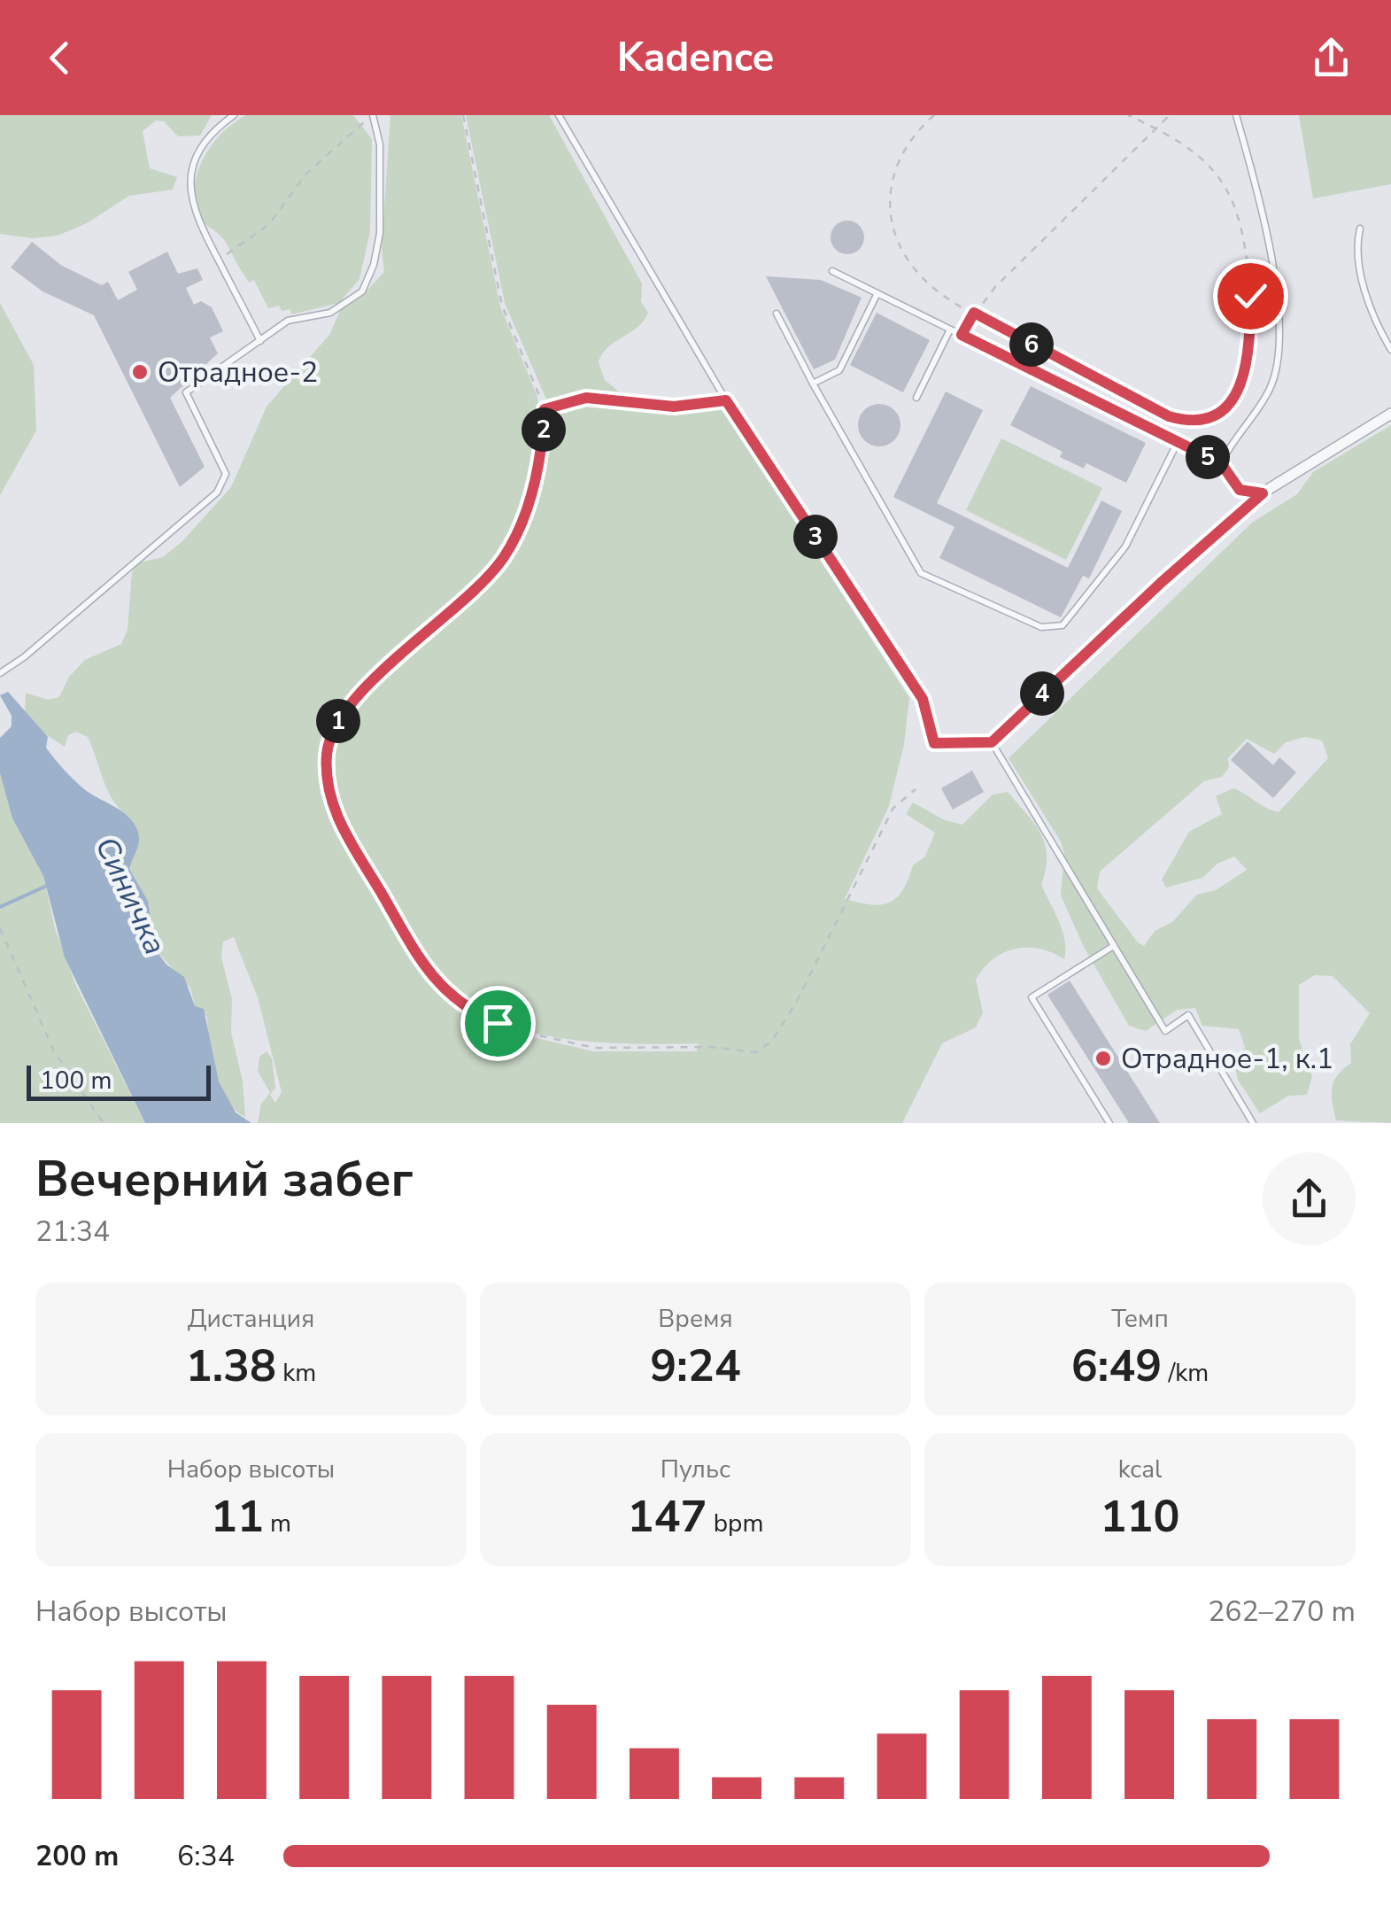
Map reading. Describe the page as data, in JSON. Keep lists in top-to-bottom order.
{
  "water": ["Синичка"],
  "places": ["Отрадное-2", "Отрадное-1, к.1"],
  "scale_bar": "100 m",
  "page": {
    "header": "Kadence",
    "pins": [
      "6",
      "2",
      "5",
      "3",
      "4",
      "1"
    ],
    "scale": "100 m",
    "heading": ["Вечерний забег", "21:34"],
    "stats": [
      ["Дистанция", "1.38 km"],
      ["Время", "9:24"],
      ["Темп", "6:49 /km"],
      ["Набор высоты", "11 m"],
      ["Пульс", "147 bpm"],
      ["kcal", "110"]
    ],
    "chart": ["Набор высоты", "262–270 m"],
    "list": [
      {
        "name": "200 m",
        "note": "6:34"
      }
    ]
  }
}
